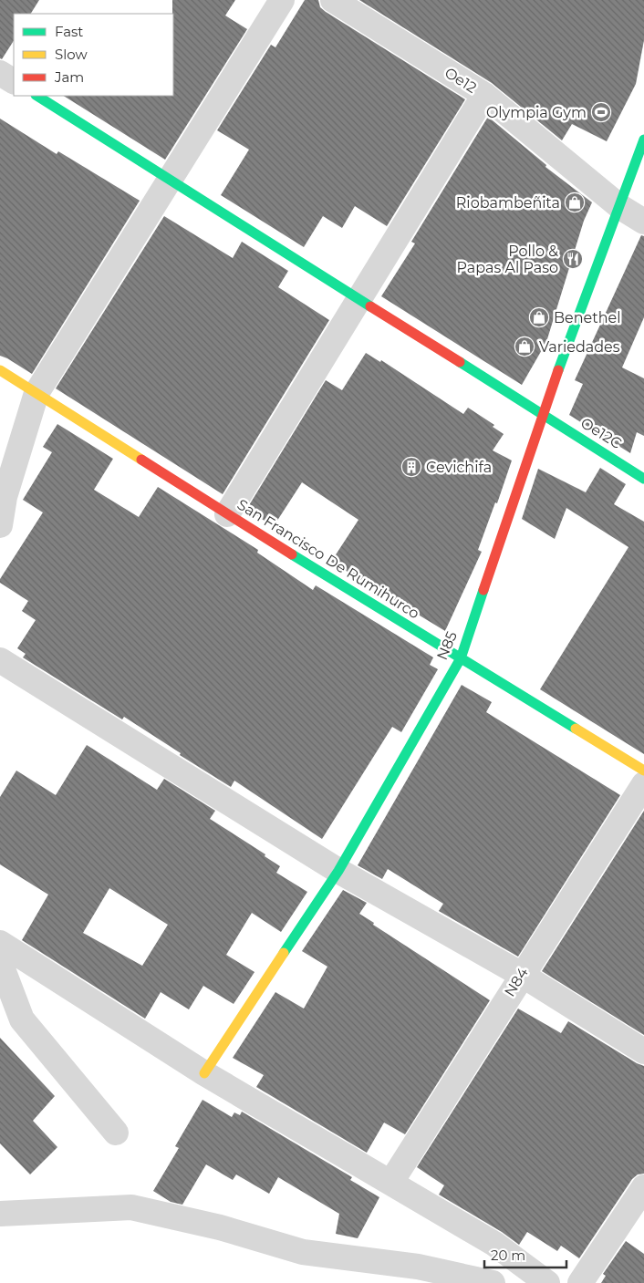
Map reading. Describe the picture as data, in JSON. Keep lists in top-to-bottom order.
{
  "streets": {
    "street": [
      "Oe12",
      "Oe12C",
      "San Francisco De Rumihurco",
      "N85",
      "N84"
    ]
  },
  "crossings": [
    ["Oe12", "N85"],
    ["Oe12C", "N85"],
    ["San Francisco De Rumihurco", "N85"]
  ],
  "places": {
    "sports": ["Olympia Gym"],
    "shop": ["Riobambeñita", "Benethel", "Variedades"],
    "restaurant": ["Pollo & Papas Al Paso"],
    "building": ["Cevichifa"]
  },
  "legend": ["Fast", "Slow", "Jam"],
  "scale_bar": "20 m"
}
